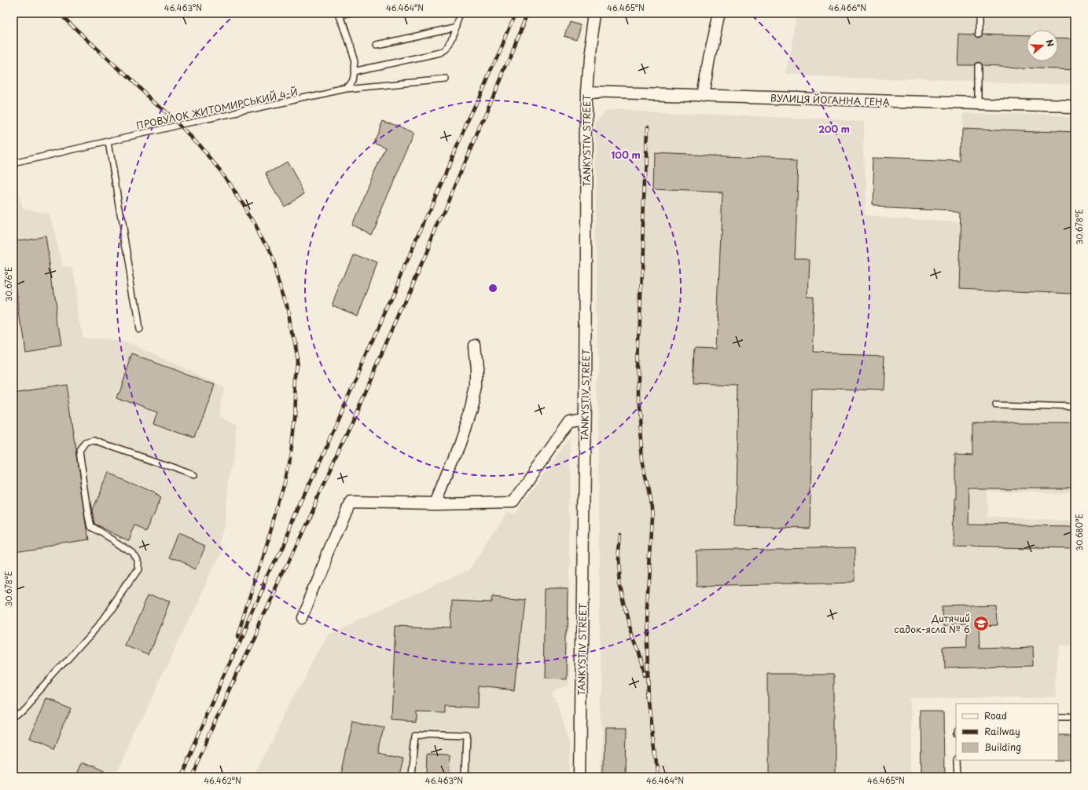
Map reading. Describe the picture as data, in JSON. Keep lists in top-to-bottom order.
{
  "streets": {
    "street": ["ВУЛИЦЯ ЙОГАННА ГЕНА", "TANKYSTIV STREET"],
    "lane": ["ПРОВУЛОК ЖИТОМИРСЬКИЙ 4-Й"]
  },
  "crossings": [
    ["ВУЛИЦЯ ЙОГАННА ГЕНА", "TANKYSTIV STREET"]
  ],
  "places": {
    "school or university": ["Дитячий садок-ясла № 6"]
  },
  "legend": ["Road", "Railway", "Building"],
  "north": "right",
  "coordinates": [
    "46.463°N",
    "46.464°N",
    "46.465°N",
    "46.466°N",
    "30.678°E",
    "30.676°E",
    "30.680°E",
    "46.462°N"
  ],
  "rings": ["200 m", "100 m"]
}
